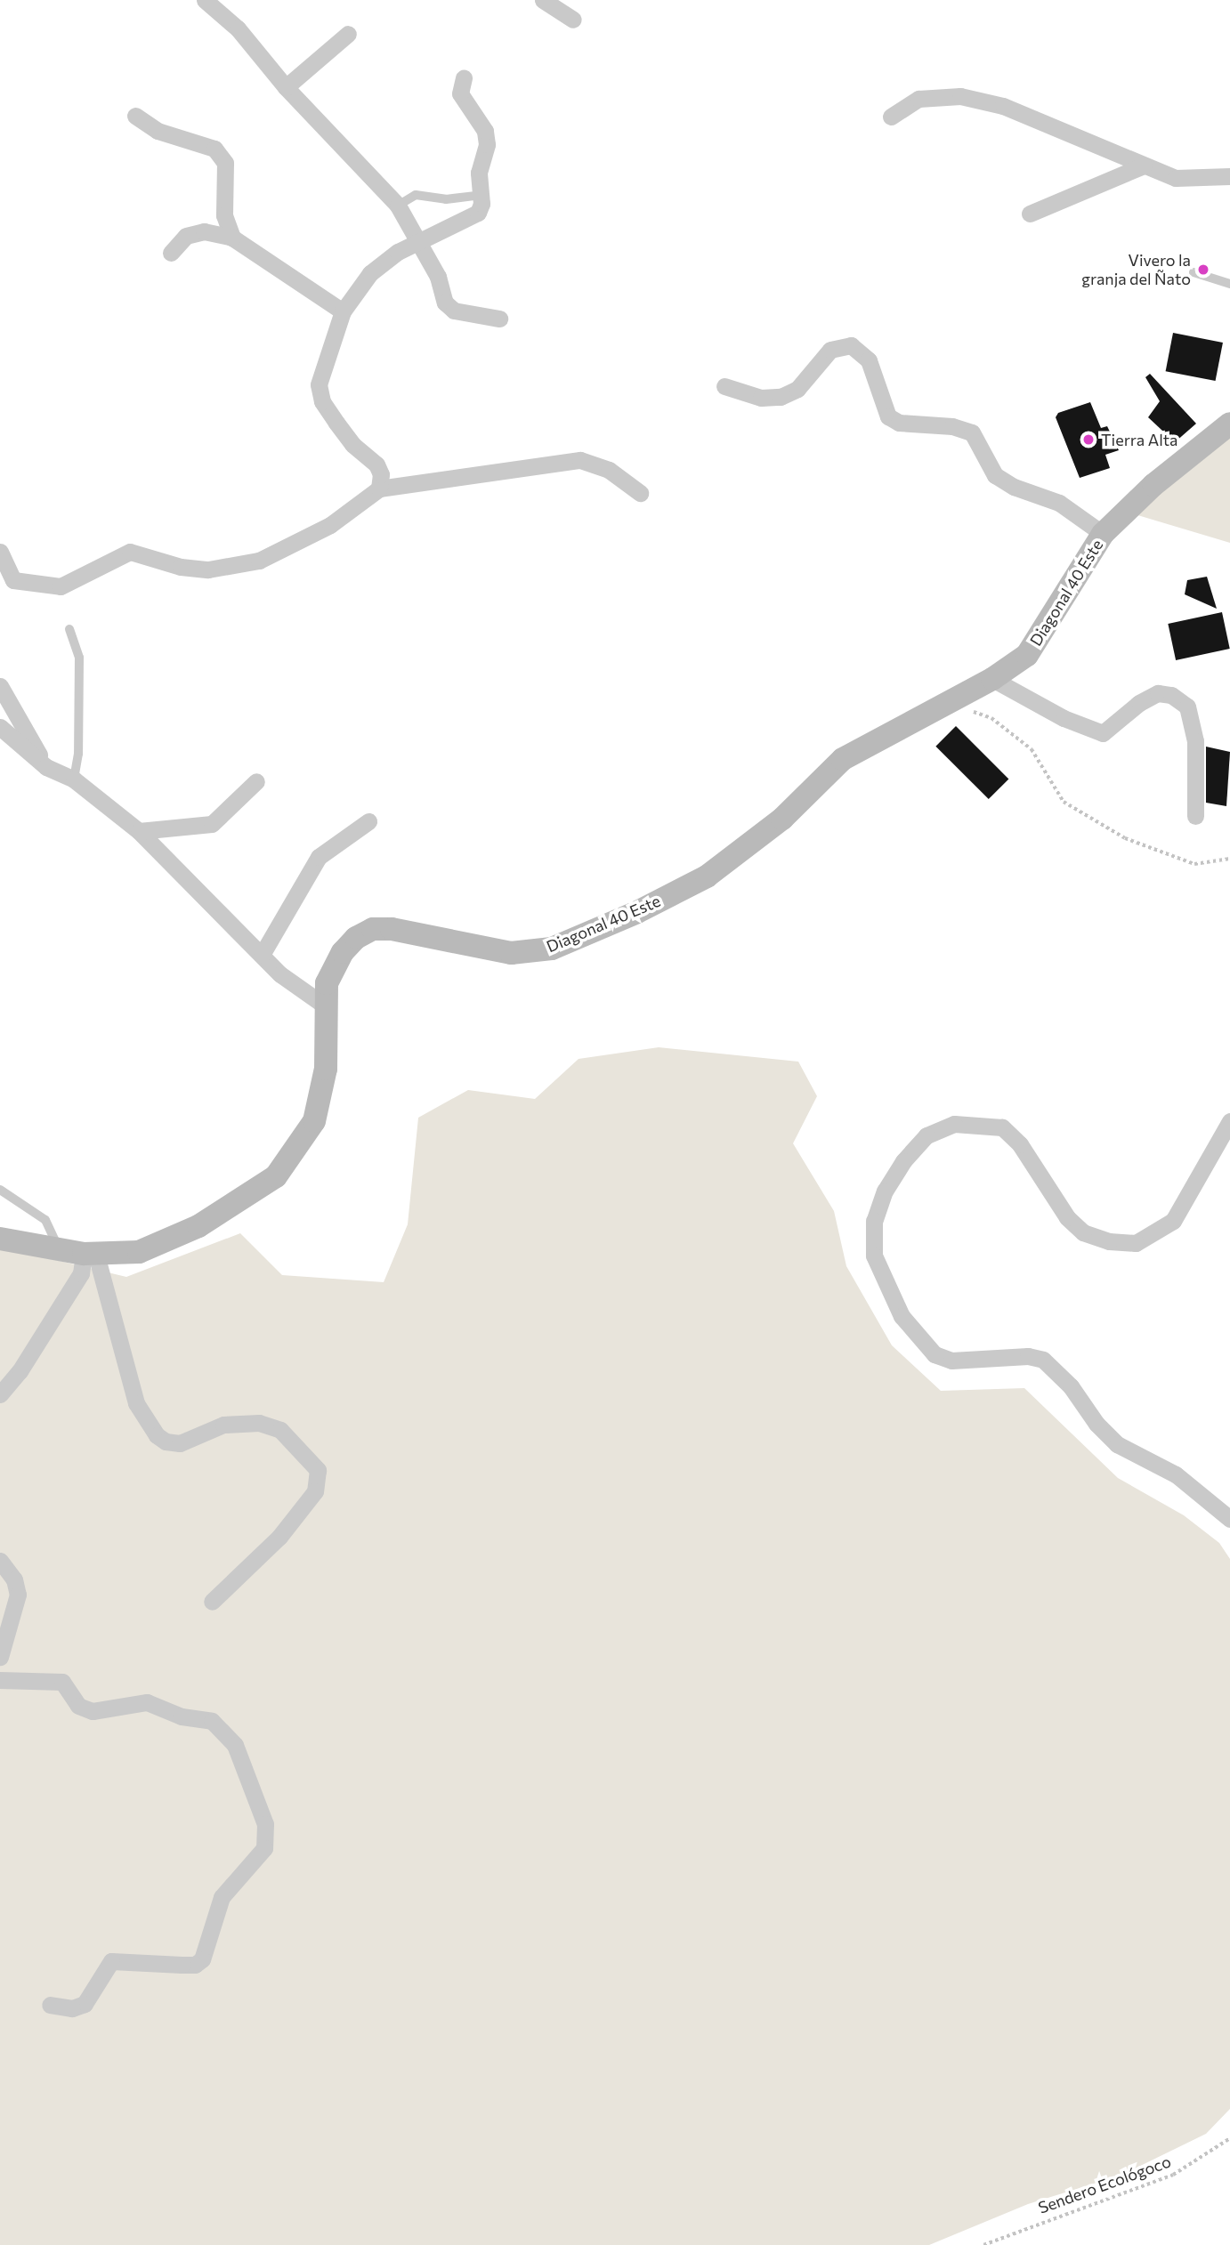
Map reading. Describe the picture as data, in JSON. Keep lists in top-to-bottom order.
{
  "streets": {
    "street": ["Diagonal 40 Este"],
    "path": ["Sendero Ecológoco"]
  },
  "places": ["Vivero la granja del Ñato", "Tierra Alta"]
}
